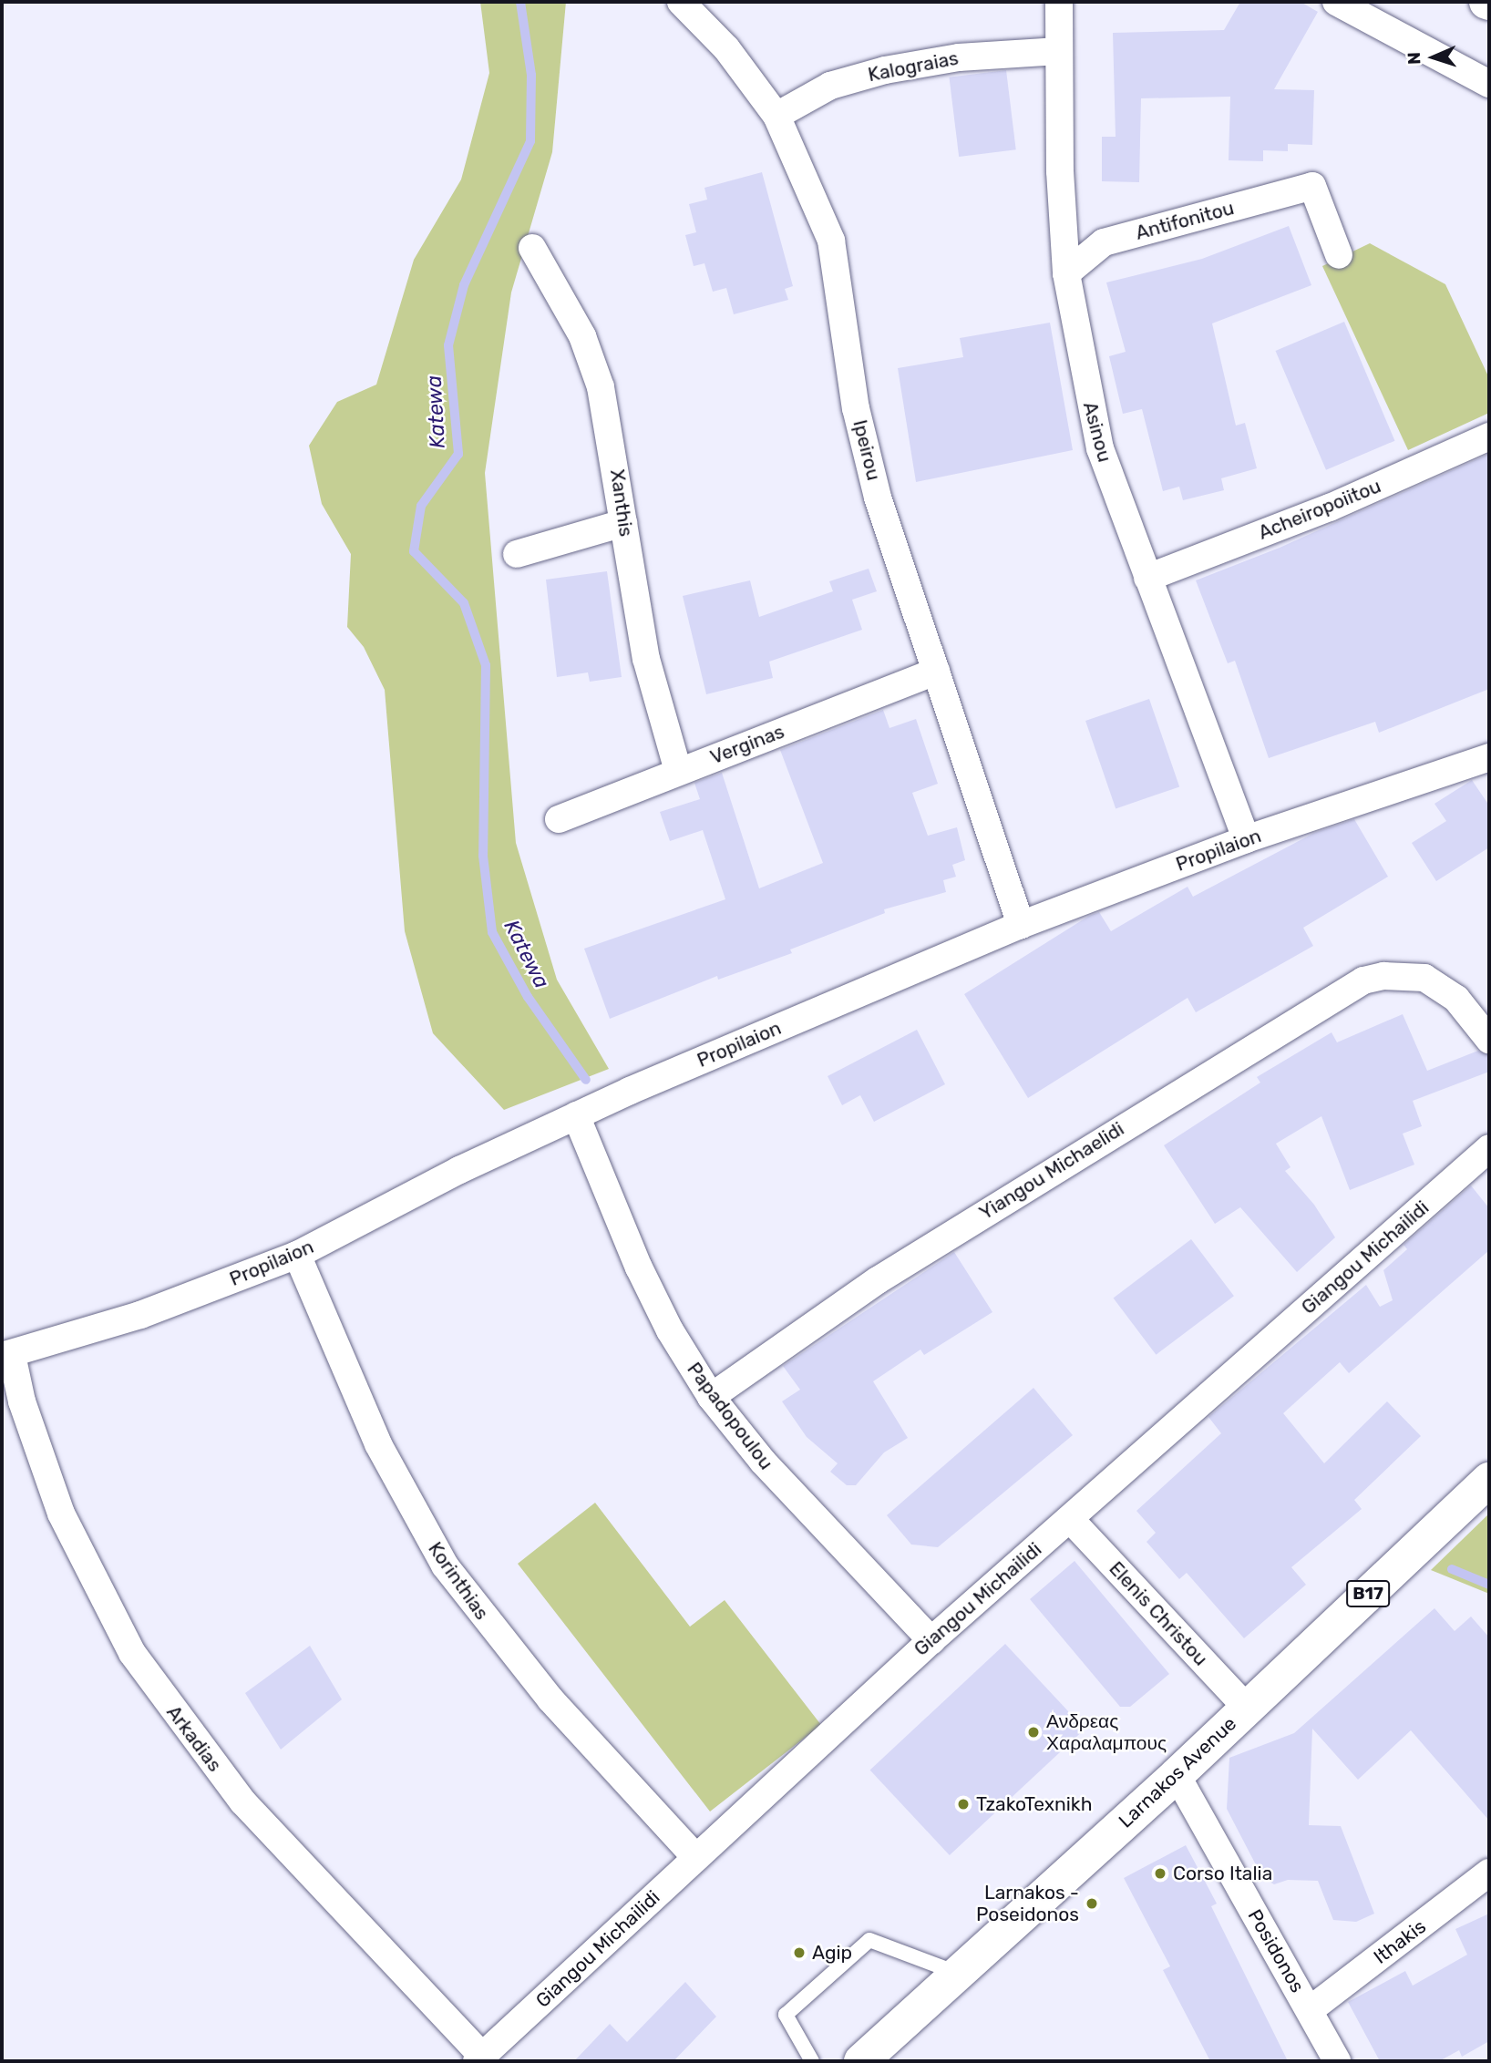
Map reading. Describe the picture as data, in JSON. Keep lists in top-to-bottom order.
{
  "streets": {
    "main road": ["B17", "Larnakos Avenue"],
    "street": [
      "Kalograias",
      "Antifonitou",
      "Asinou",
      "Ipeirou",
      "Xanthis",
      "Acheiropoiitou",
      "Verginas",
      "Propilaion",
      "Yiangou Michaelidi",
      "Giangou Michailidi",
      "Papadopoulou",
      "Korinthias",
      "Elenis Christou",
      "Arkadias",
      "Ithakis",
      "Posidonos"
    ]
  },
  "crossings": [
    ["Kalograias", "Asinou"],
    ["Kalograias", "Ipeirou"],
    ["Antifonitou", "Asinou"],
    ["Asinou", "Acheiropoiitou"],
    ["Asinou", "Propilaion"],
    ["Ipeirou", "Verginas"],
    ["Ipeirou", "Propilaion"],
    ["Xanthis", "Verginas"],
    ["Propilaion", "Papadopoulou"],
    ["Propilaion", "Korinthias"],
    ["Propilaion", "Arkadias"],
    ["Yiangou Michaelidi", "Papadopoulou"],
    ["Giangou Michailidi", "Papadopoulou"],
    ["Giangou Michailidi", "Korinthias"],
    ["Giangou Michailidi", "Elenis Christou"],
    ["Giangou Michailidi", "Arkadias"],
    ["Elenis Christou", "Larnakos Avenue"],
    ["Larnakos Avenue", "Posidonos"],
    ["Ithakis", "Posidonos"]
  ],
  "water": ["Katewa"],
  "places": [
    "Ανδρεας Χαραλαμπους",
    "TzakoTexnikh",
    "Corso Italia",
    "Larnakos - Poseidonos",
    "Agip"
  ],
  "north": "left"
}
